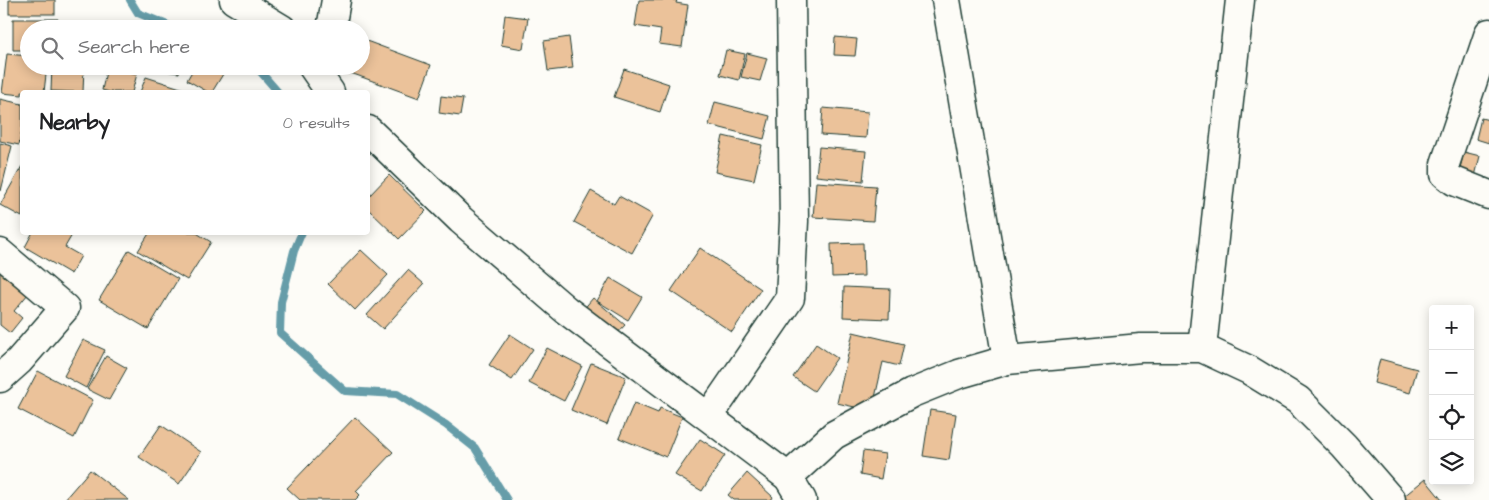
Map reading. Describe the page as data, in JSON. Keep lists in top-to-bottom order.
{
  "page": {
    "search": "Search here",
    "heading": ["Nearby", "0 results"],
    "map_buttons": ["+", "−"]
  }
}
